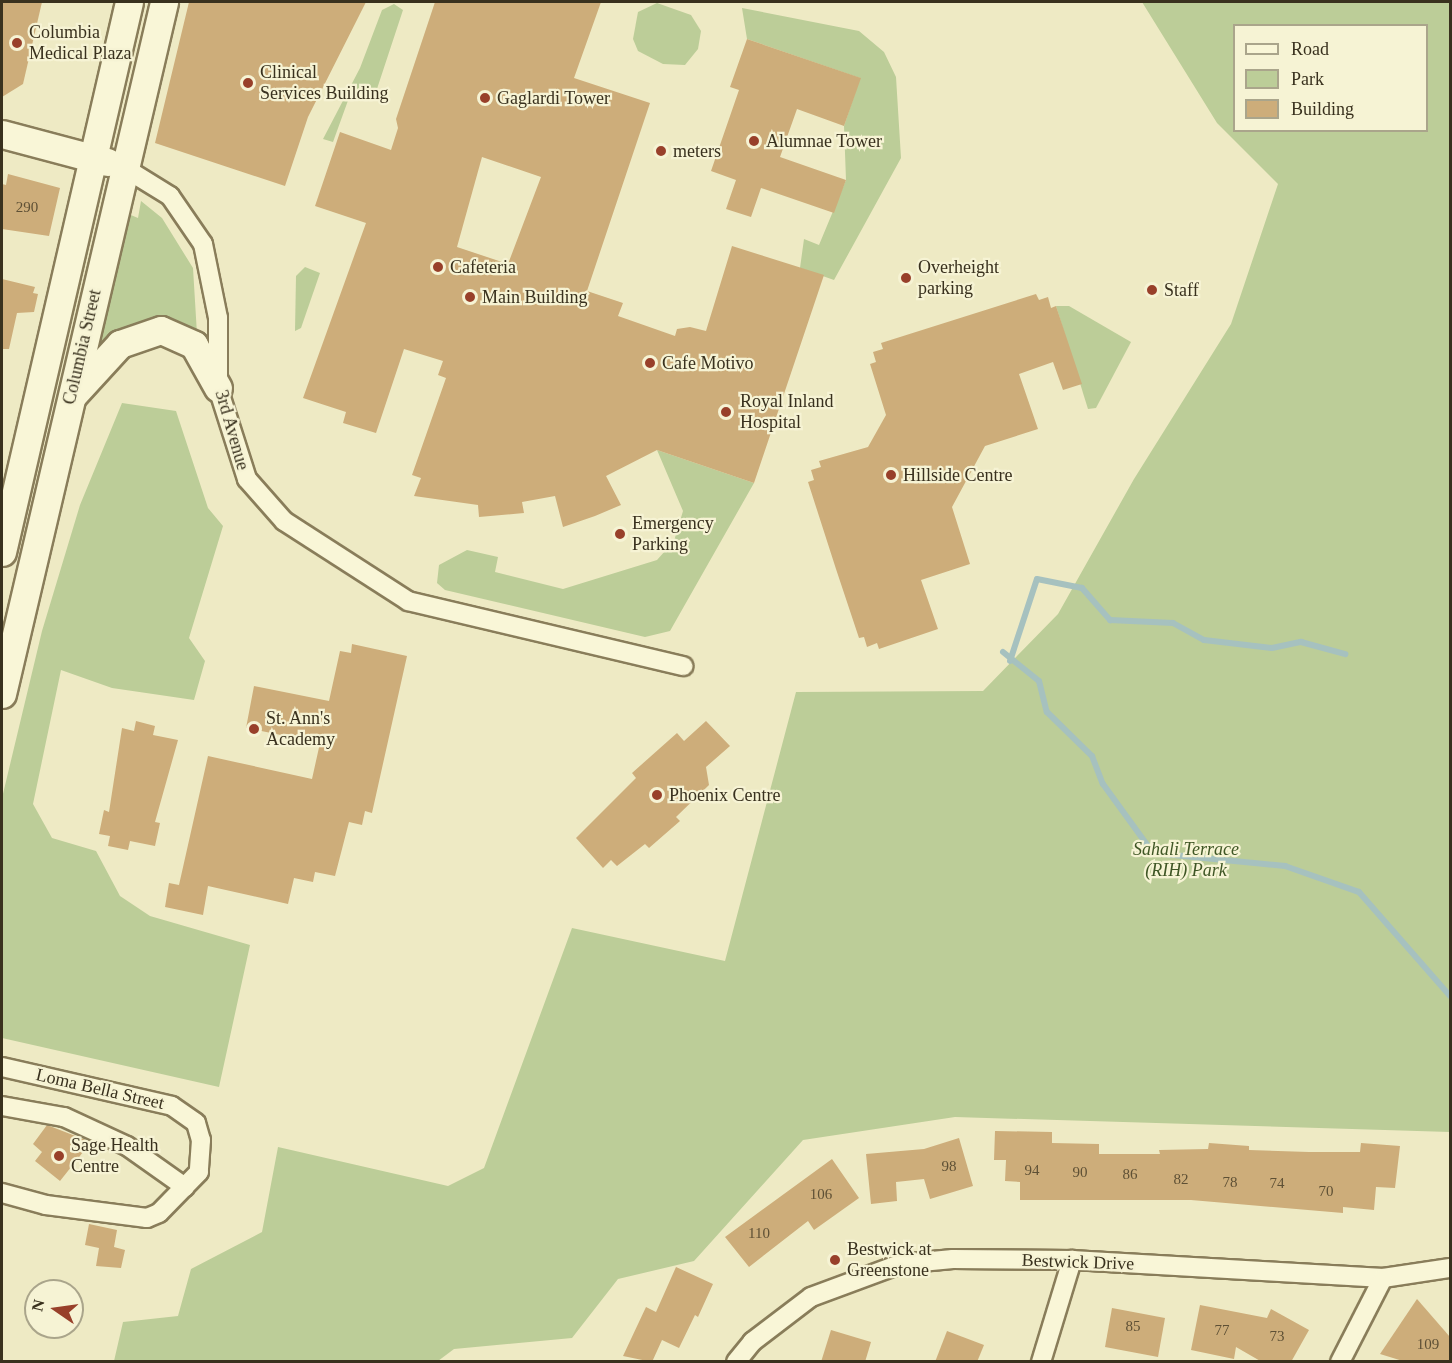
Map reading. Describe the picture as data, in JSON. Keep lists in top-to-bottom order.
{
  "streets": {
    "main road": ["Columbia Street", "3rd Avenue"],
    "street": ["Loma Bella Street", "Bestwick Drive"]
  },
  "crossings": [
    ["Columbia Street", "3rd Avenue"]
  ],
  "parks": ["Sahali Terrace (RIH) Park"],
  "places": [
    "Columbia Medical Plaza",
    "Clinical Services Building",
    "Gaglardi Tower",
    "Alumnae Tower",
    "meters",
    "Cafeteria",
    "Overheight parking",
    "Staff",
    "Main Building",
    "Cafe Motivo",
    "Royal Inland Hospital",
    "Hillside Centre",
    "Emergency Parking",
    "St. Ann's Academy",
    "Phoenix Centre",
    "Sage Health Centre",
    "Bestwick at Greenstone"
  ],
  "house_numbers": [
    "290",
    "98",
    "94",
    "90",
    "86",
    "82",
    "78",
    "74",
    "70",
    "106",
    "110",
    "85",
    "77",
    "73",
    "109"
  ],
  "legend": ["Road", "Park", "Building"],
  "north": "left"
}
